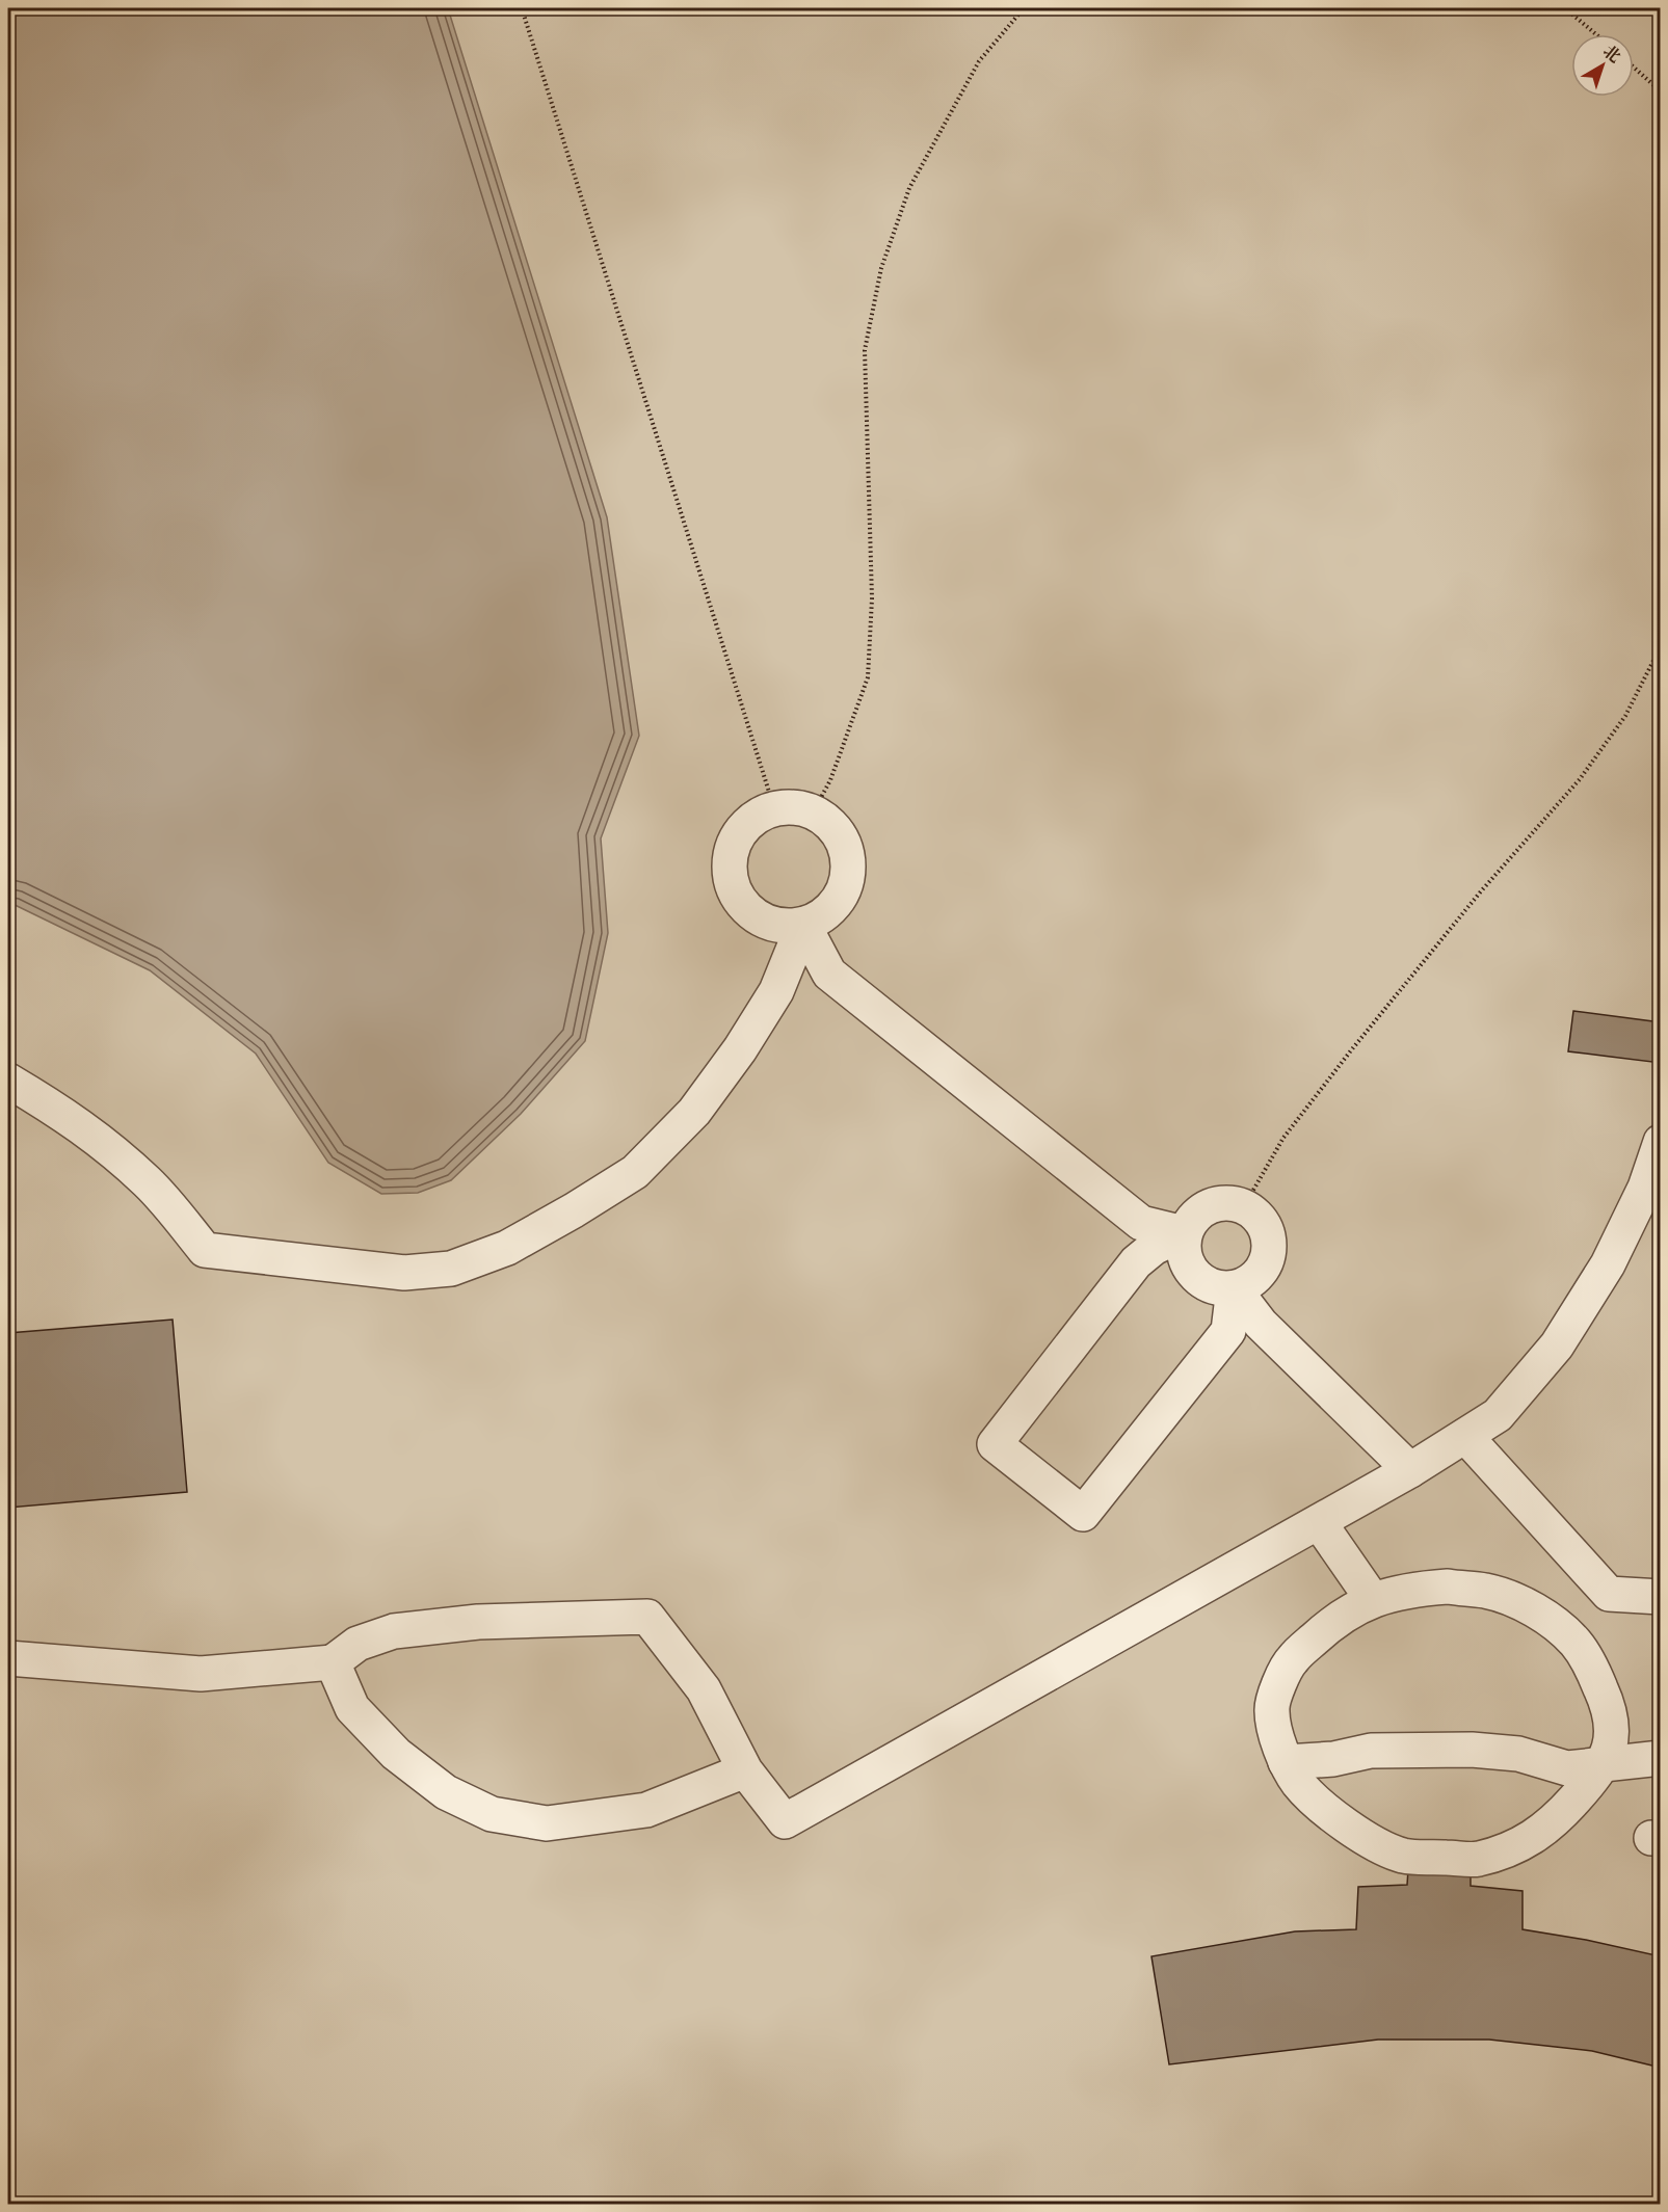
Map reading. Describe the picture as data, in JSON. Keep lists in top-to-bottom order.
{
  "north": "top right"
}
